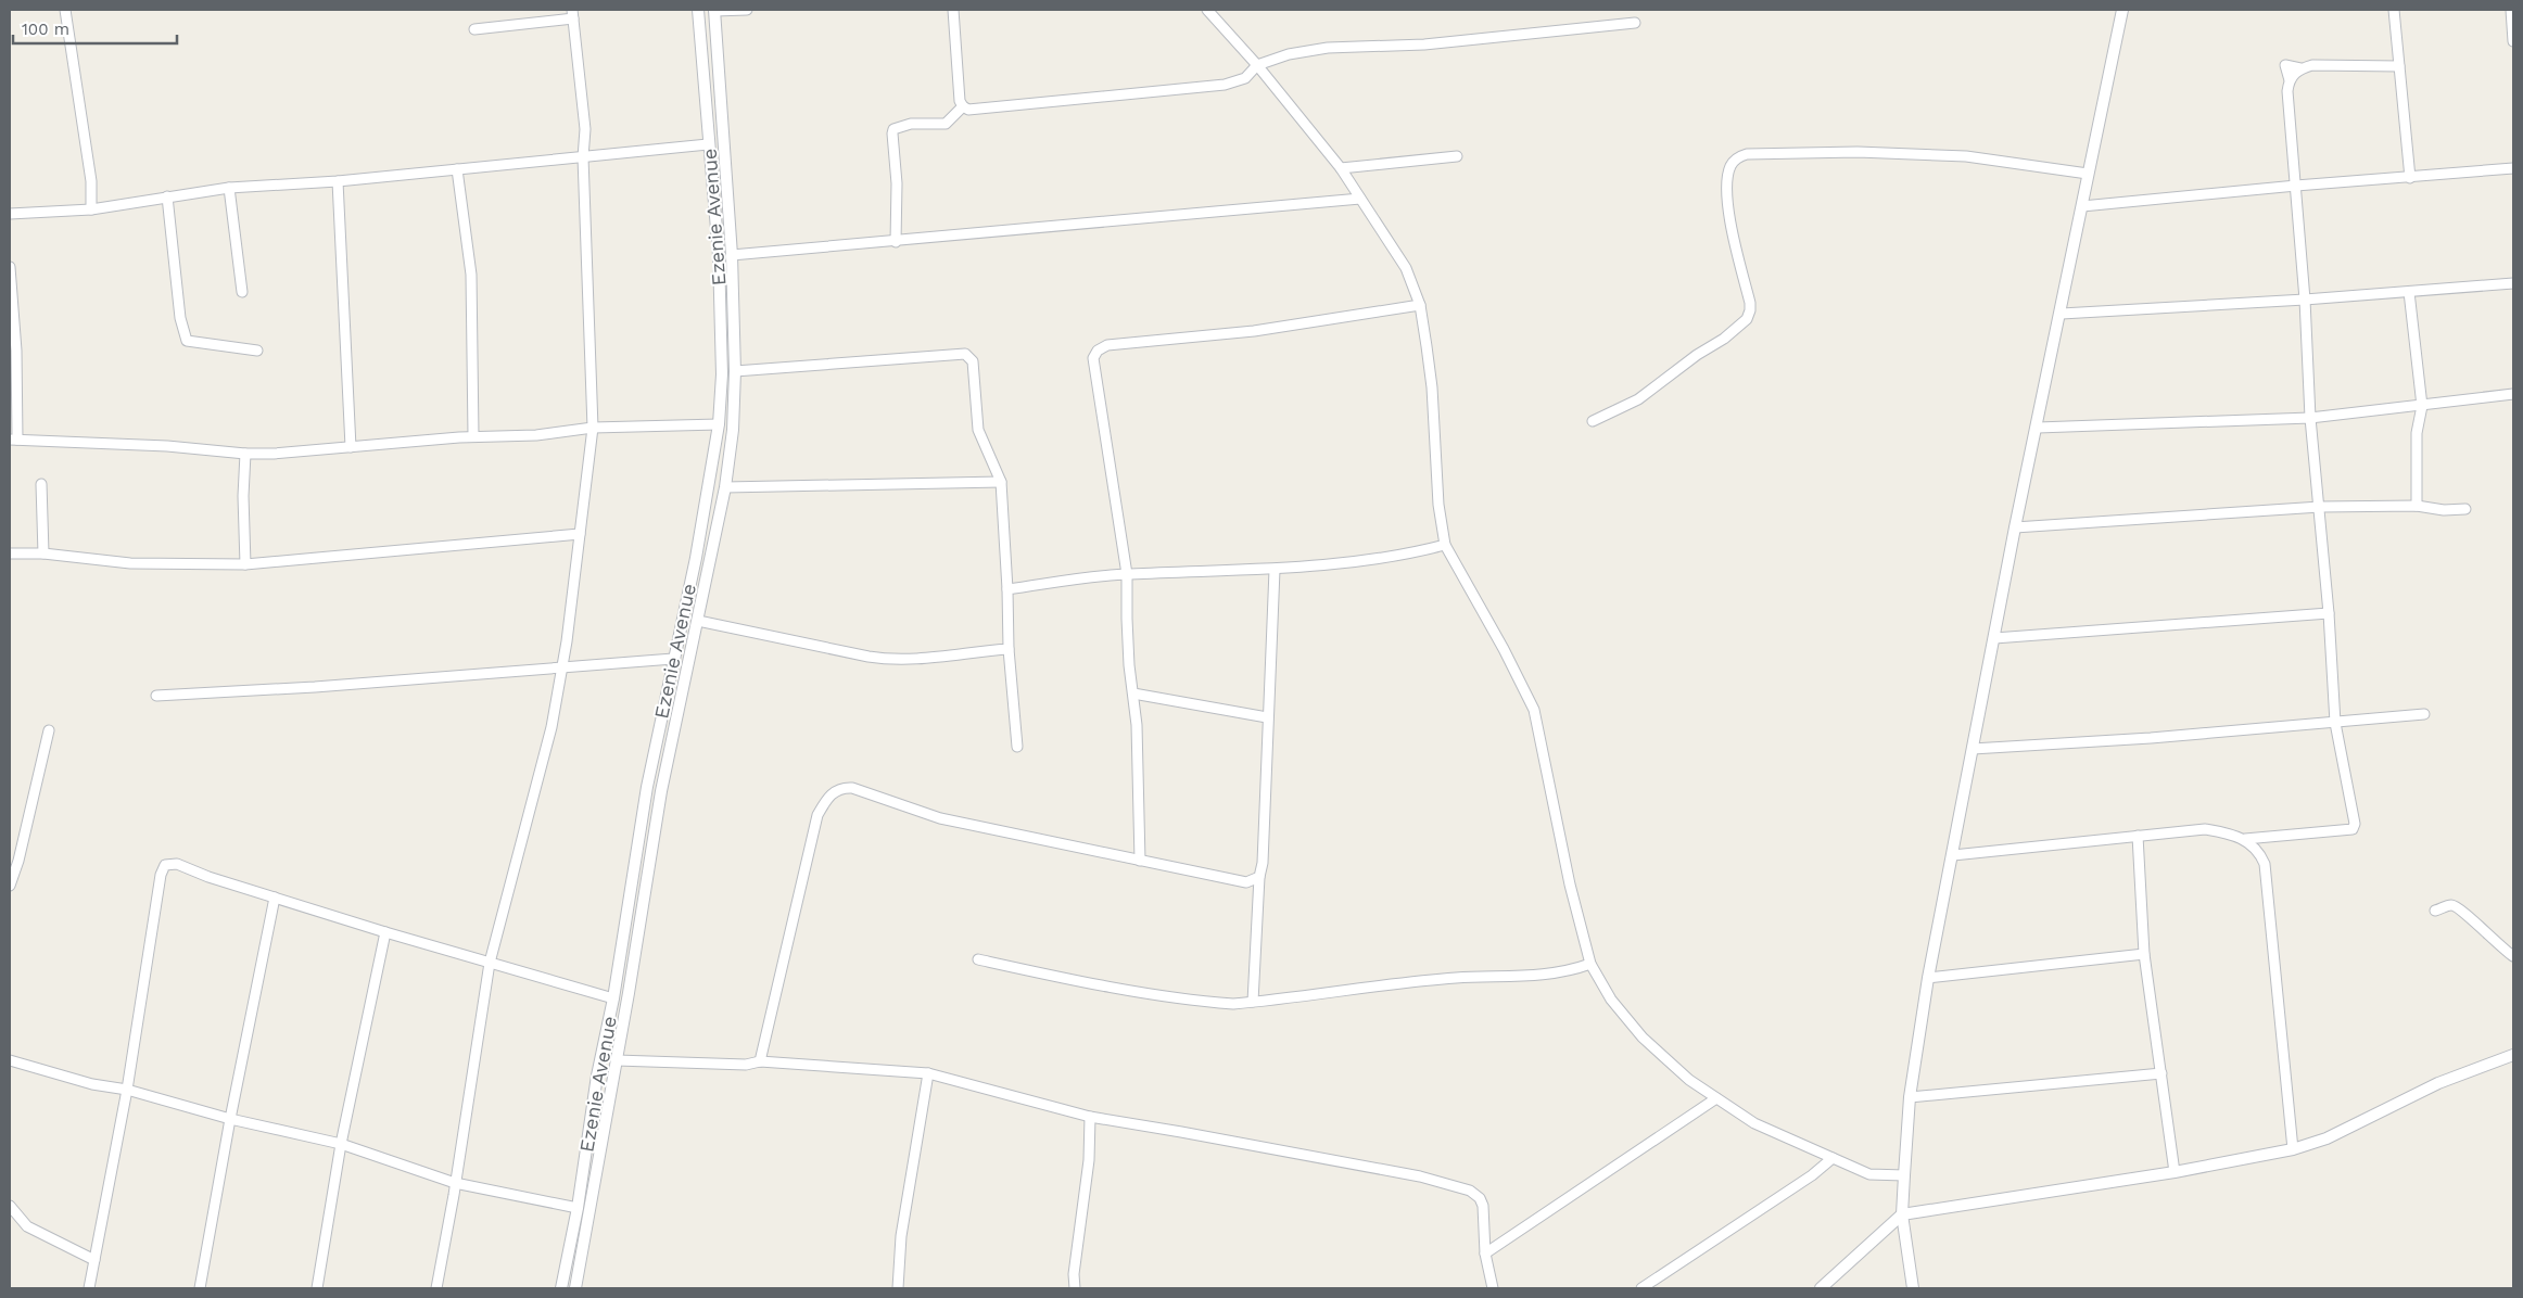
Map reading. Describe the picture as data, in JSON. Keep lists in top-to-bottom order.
{
  "streets": {
    "street": ["Ezenie Avenue"]
  },
  "scale_bar": "100 m"
}
